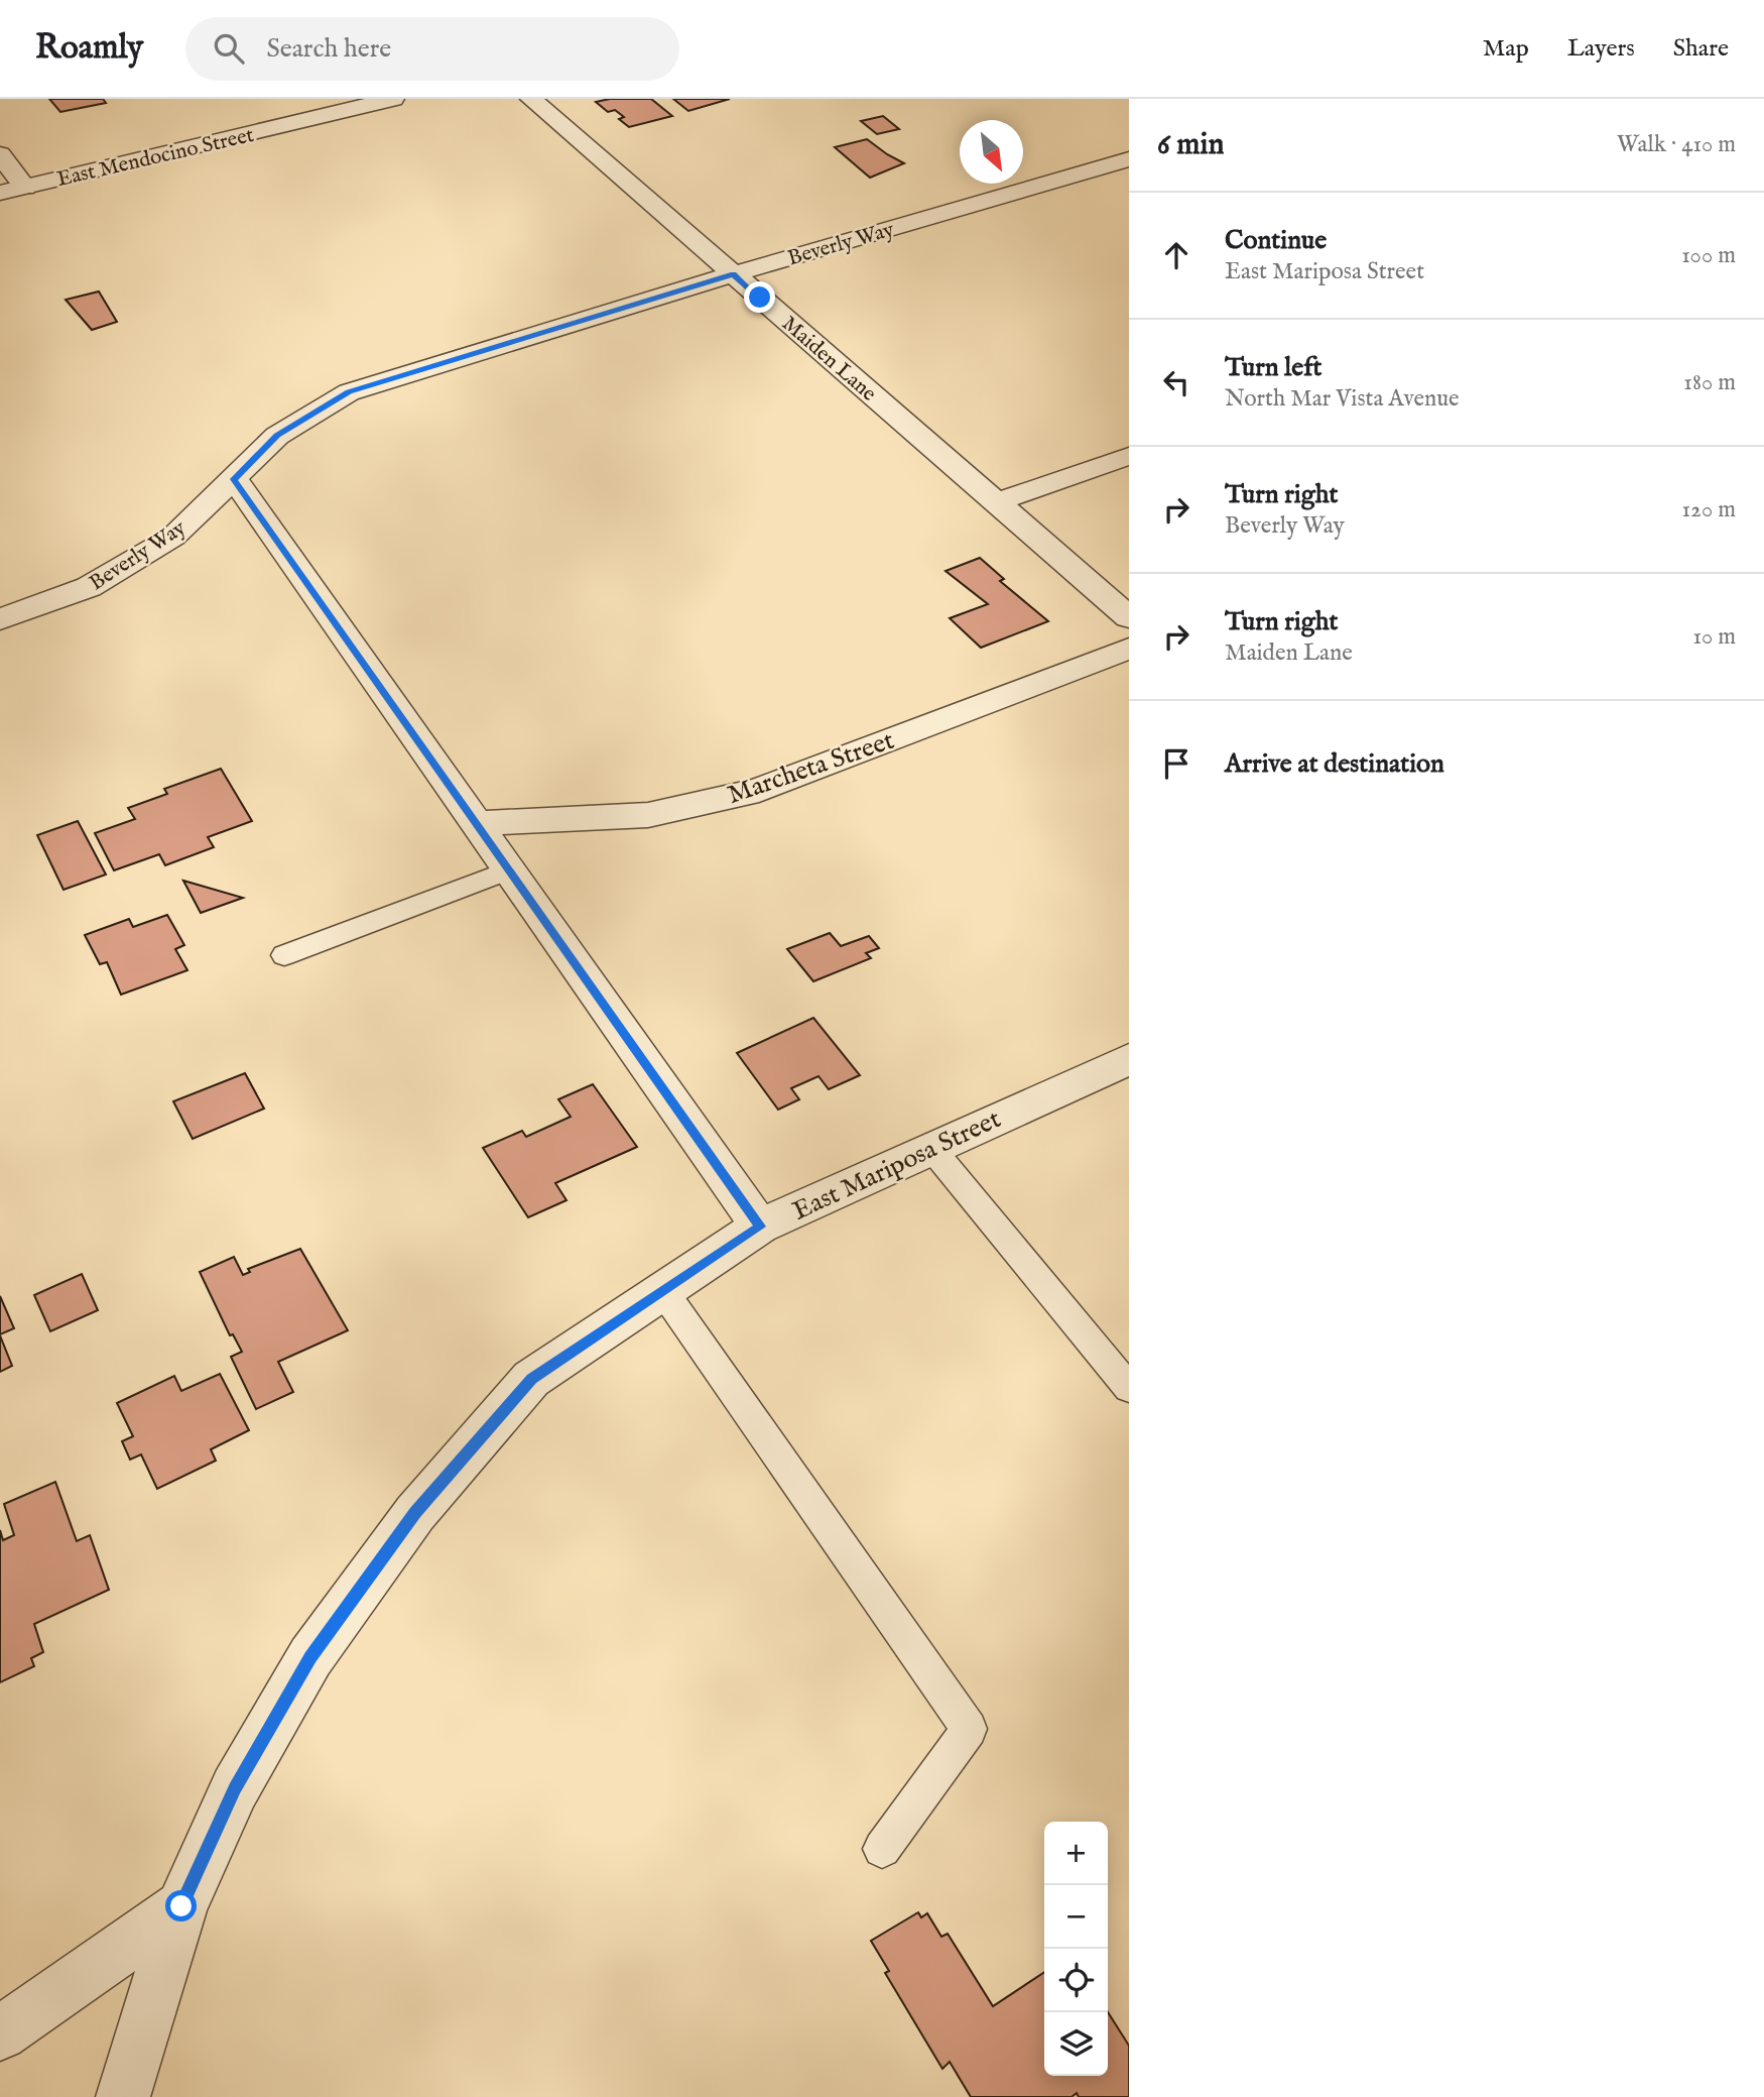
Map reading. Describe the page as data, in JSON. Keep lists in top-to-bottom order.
{
  "streets": {
    "street": [
      "East Mendocino Street",
      "Beverly Way",
      "Maiden Lane",
      "Marcheta Street",
      "East Mariposa Street"
    ]
  },
  "crossings": [
    ["Beverly Way", "Maiden Lane"]
  ],
  "north": "bottom right",
  "page": {
    "header": "Roamly",
    "search": "Search here",
    "nav": ["Map", "Layers", "Share"],
    "heading": ["6 min", "Walk · 410 m"],
    "list": [
      ["Continue", "East Mariposa Street", "100 m"],
      ["Turn left", "North Mar Vista Avenue", "180 m"],
      ["Turn right", "Beverly Way", "120 m"],
      ["Turn right", "Maiden Lane", "10 m"],
      "Arrive at destination"
    ],
    "map_buttons": ["+", "−"]
  }
}
